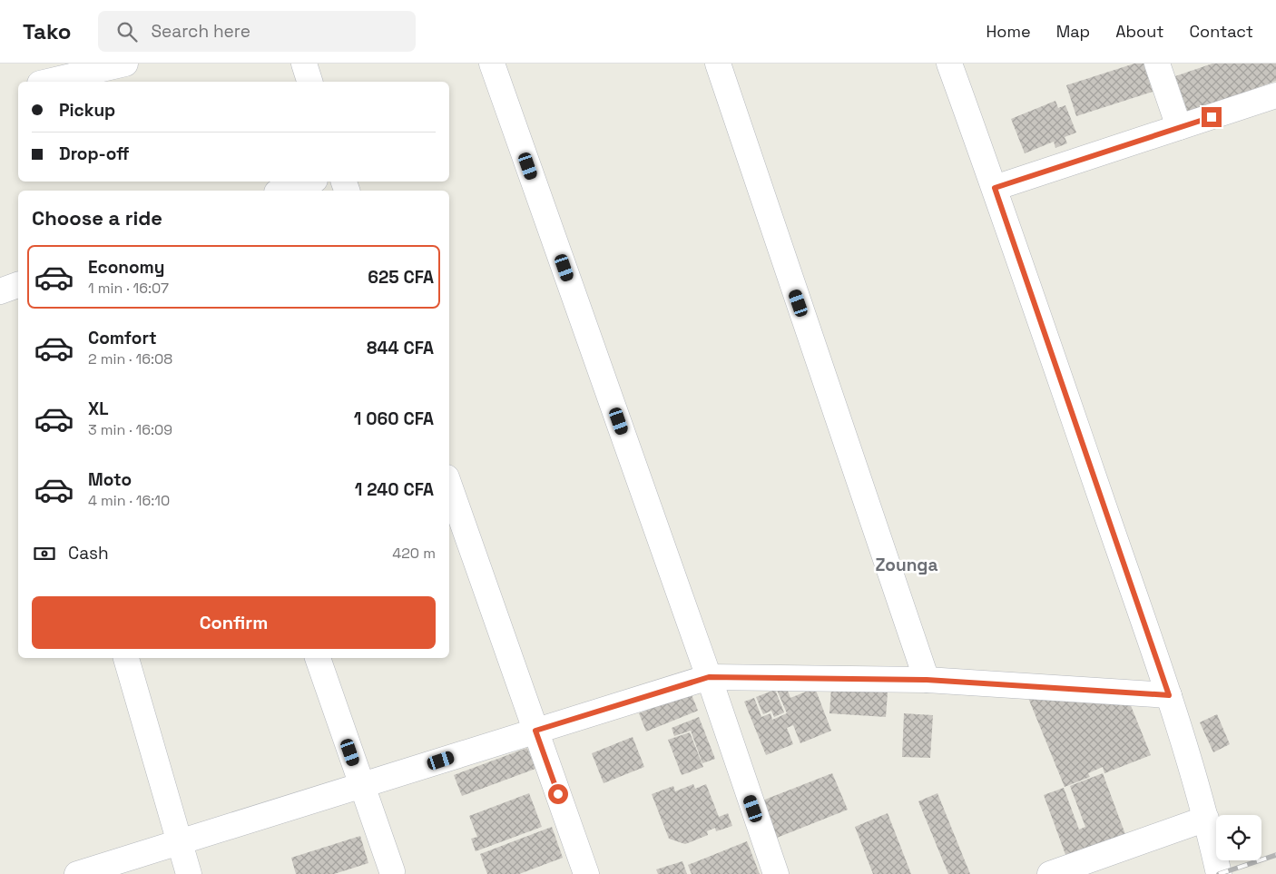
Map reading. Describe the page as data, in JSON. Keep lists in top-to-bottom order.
{
  "districts": ["Zounga"],
  "page": {
    "header": "Tako",
    "search": "Search here",
    "nav": [
      "Home",
      "Map",
      "About",
      "Contact"
    ],
    "banner": ["Pickup", "Drop-off"],
    "heading": "Choose a ride",
    "list": [
      {
        "name": "Economy",
        "note": "1 min · 16:07",
        "value": "625 CFA"
      },
      {
        "name": "Comfort",
        "note": "2 min · 16:08",
        "value": "844 CFA"
      },
      {
        "name": "XL",
        "note": "3 min · 16:09",
        "value": "1 060 CFA"
      },
      {
        "name": "Moto",
        "note": "4 min · 16:10",
        "value": "1 240 CFA"
      }
    ],
    "pay": ["Cash", "420 m"],
    "buttons": "Confirm"
  }
}
